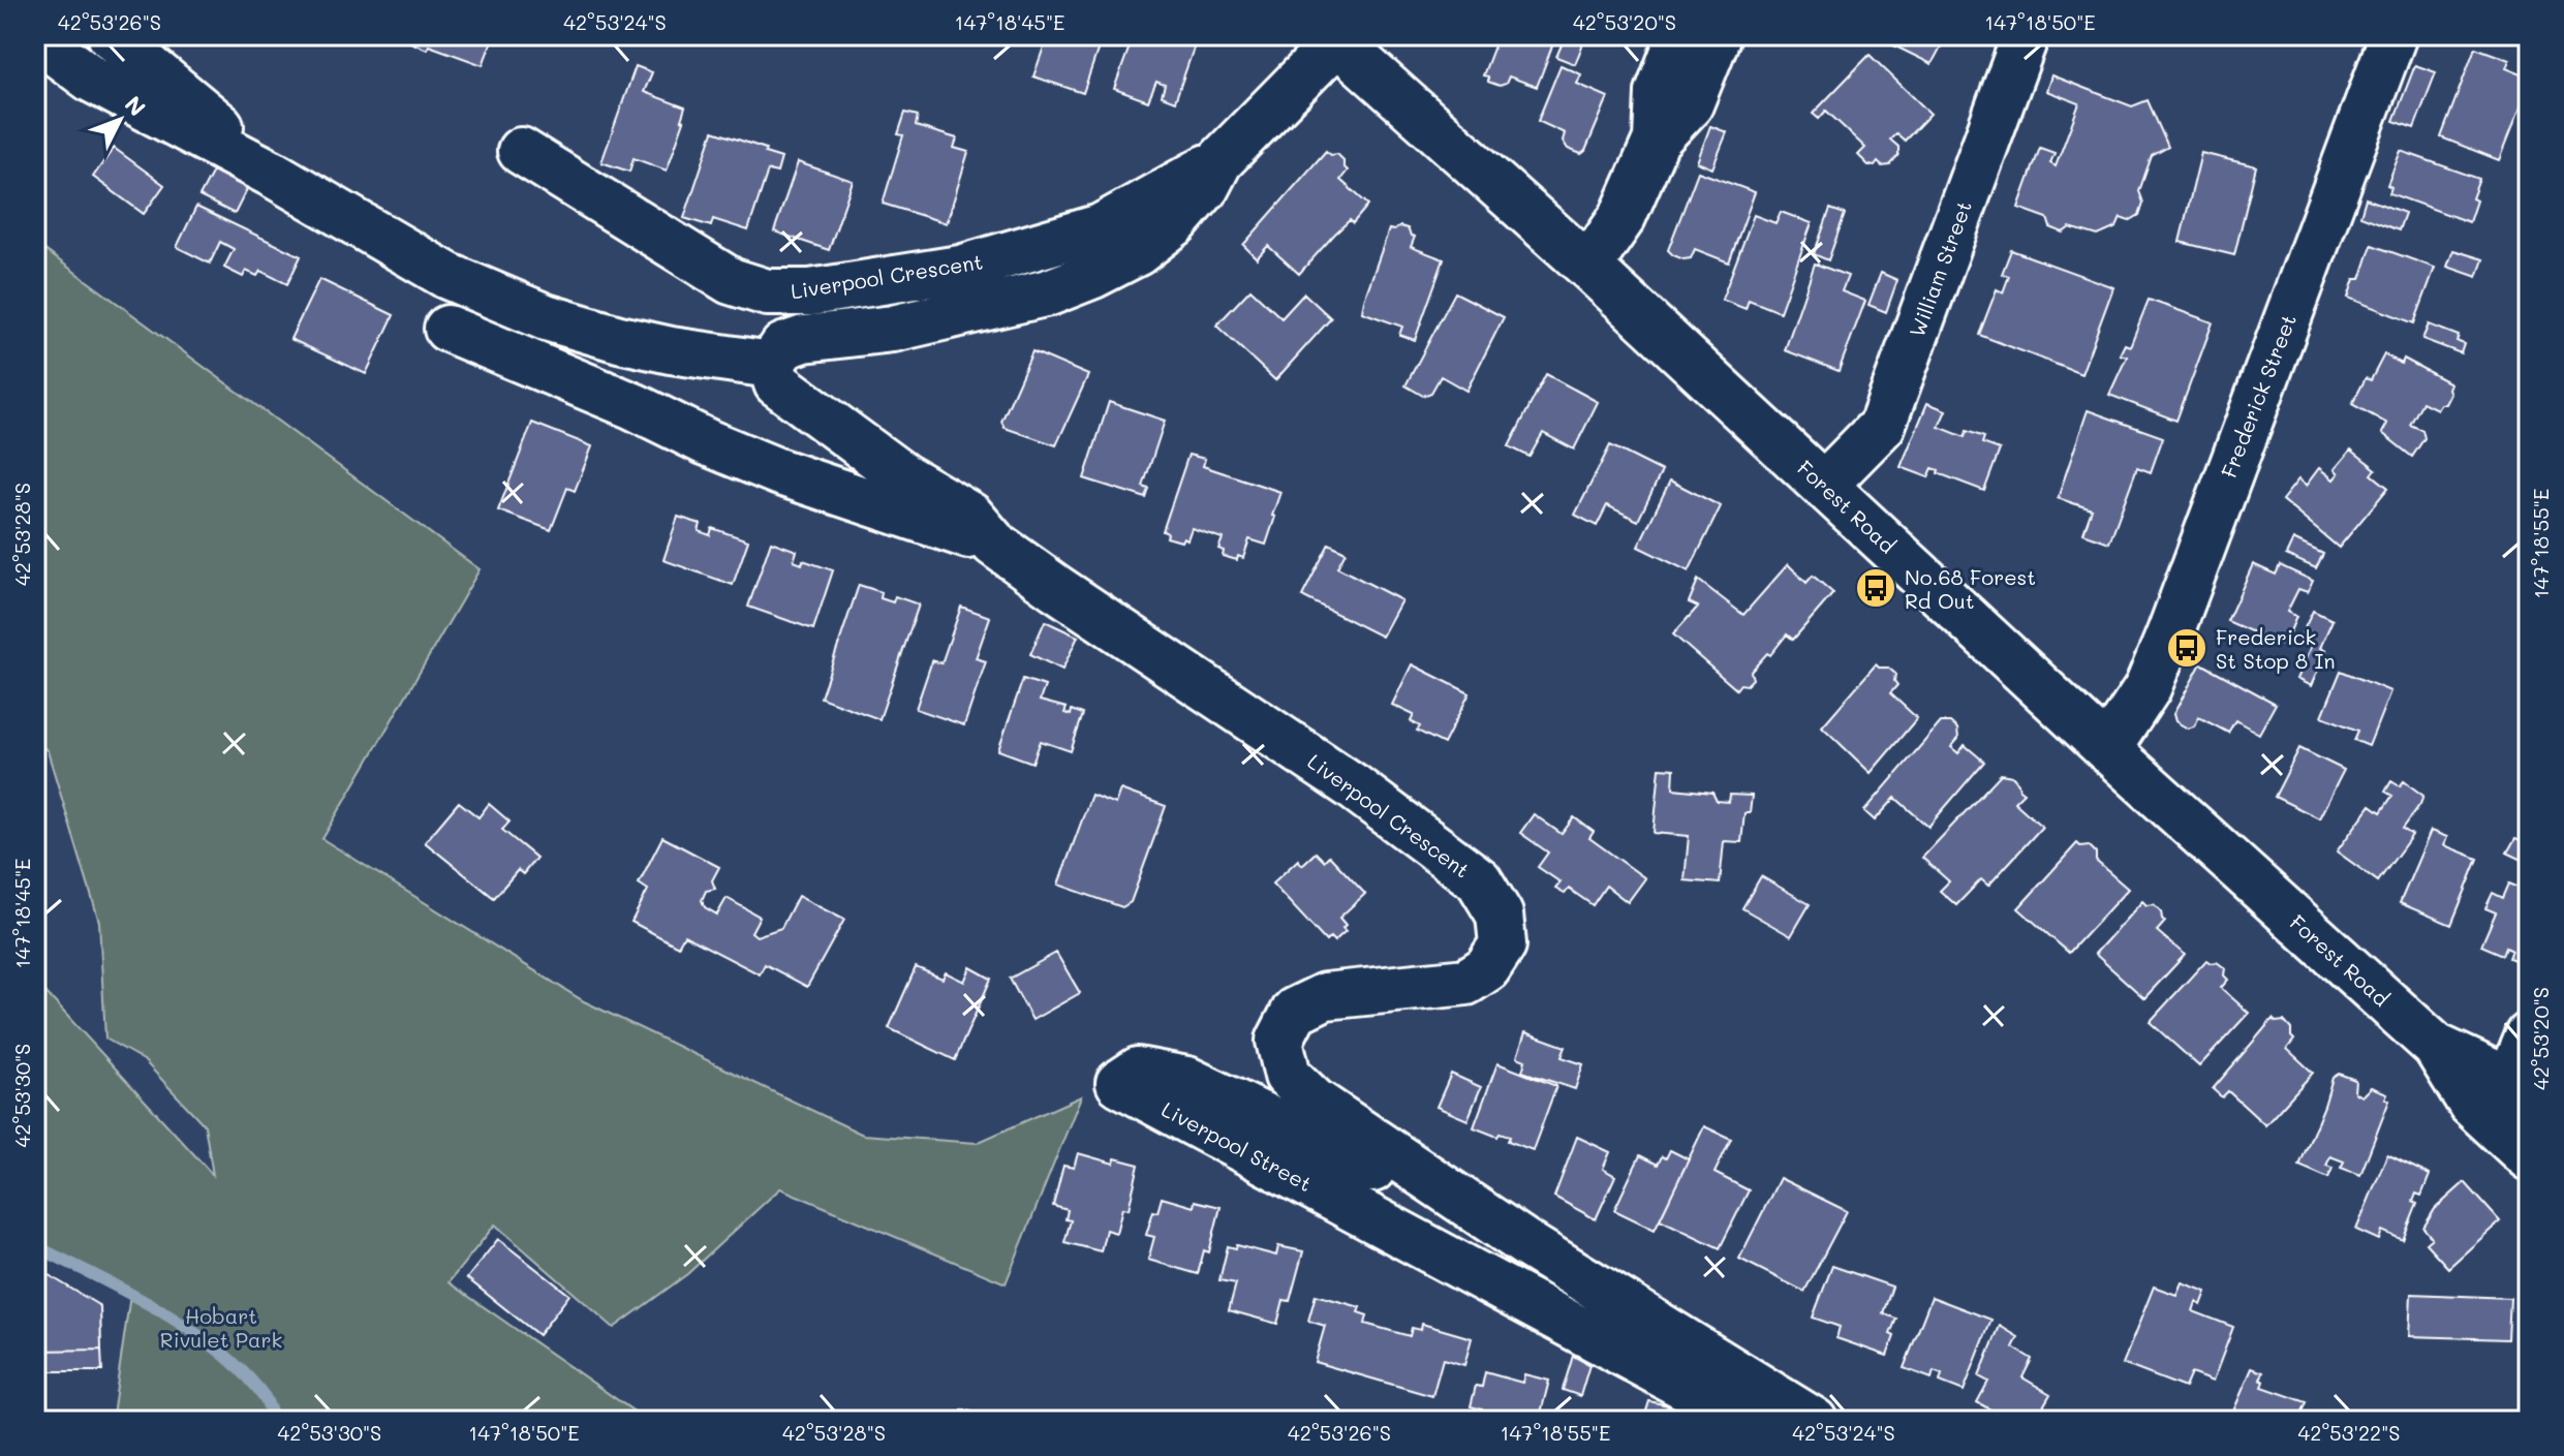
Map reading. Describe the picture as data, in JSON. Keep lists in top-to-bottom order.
{
  "streets": {
    "street": [
      "William Street",
      "Liverpool Crescent",
      "Frederick Street",
      "Forest Road",
      "Liverpool Street"
    ]
  },
  "crossings": [
    ["William Street", "Forest Road"],
    ["Liverpool Crescent", "Forest Road"],
    ["Liverpool Crescent", "Liverpool Street"],
    ["Frederick Street", "Forest Road"]
  ],
  "parks": ["Hobart Rivulet Park"],
  "places": {
    "bus stop": ["No.68 Forest Rd Out", "Frederick St Stop 8 In"]
  },
  "north": "top right",
  "coordinates": [
    "42°53'26\"S",
    "42°53'24\"S",
    "147°18'45\"E",
    "42°53'20\"S",
    "147°18'50\"E",
    "42°53'28\"S",
    "147°18'55\"E",
    "42°53'30\"S",
    "42°53'22\"S"
  ]
}
